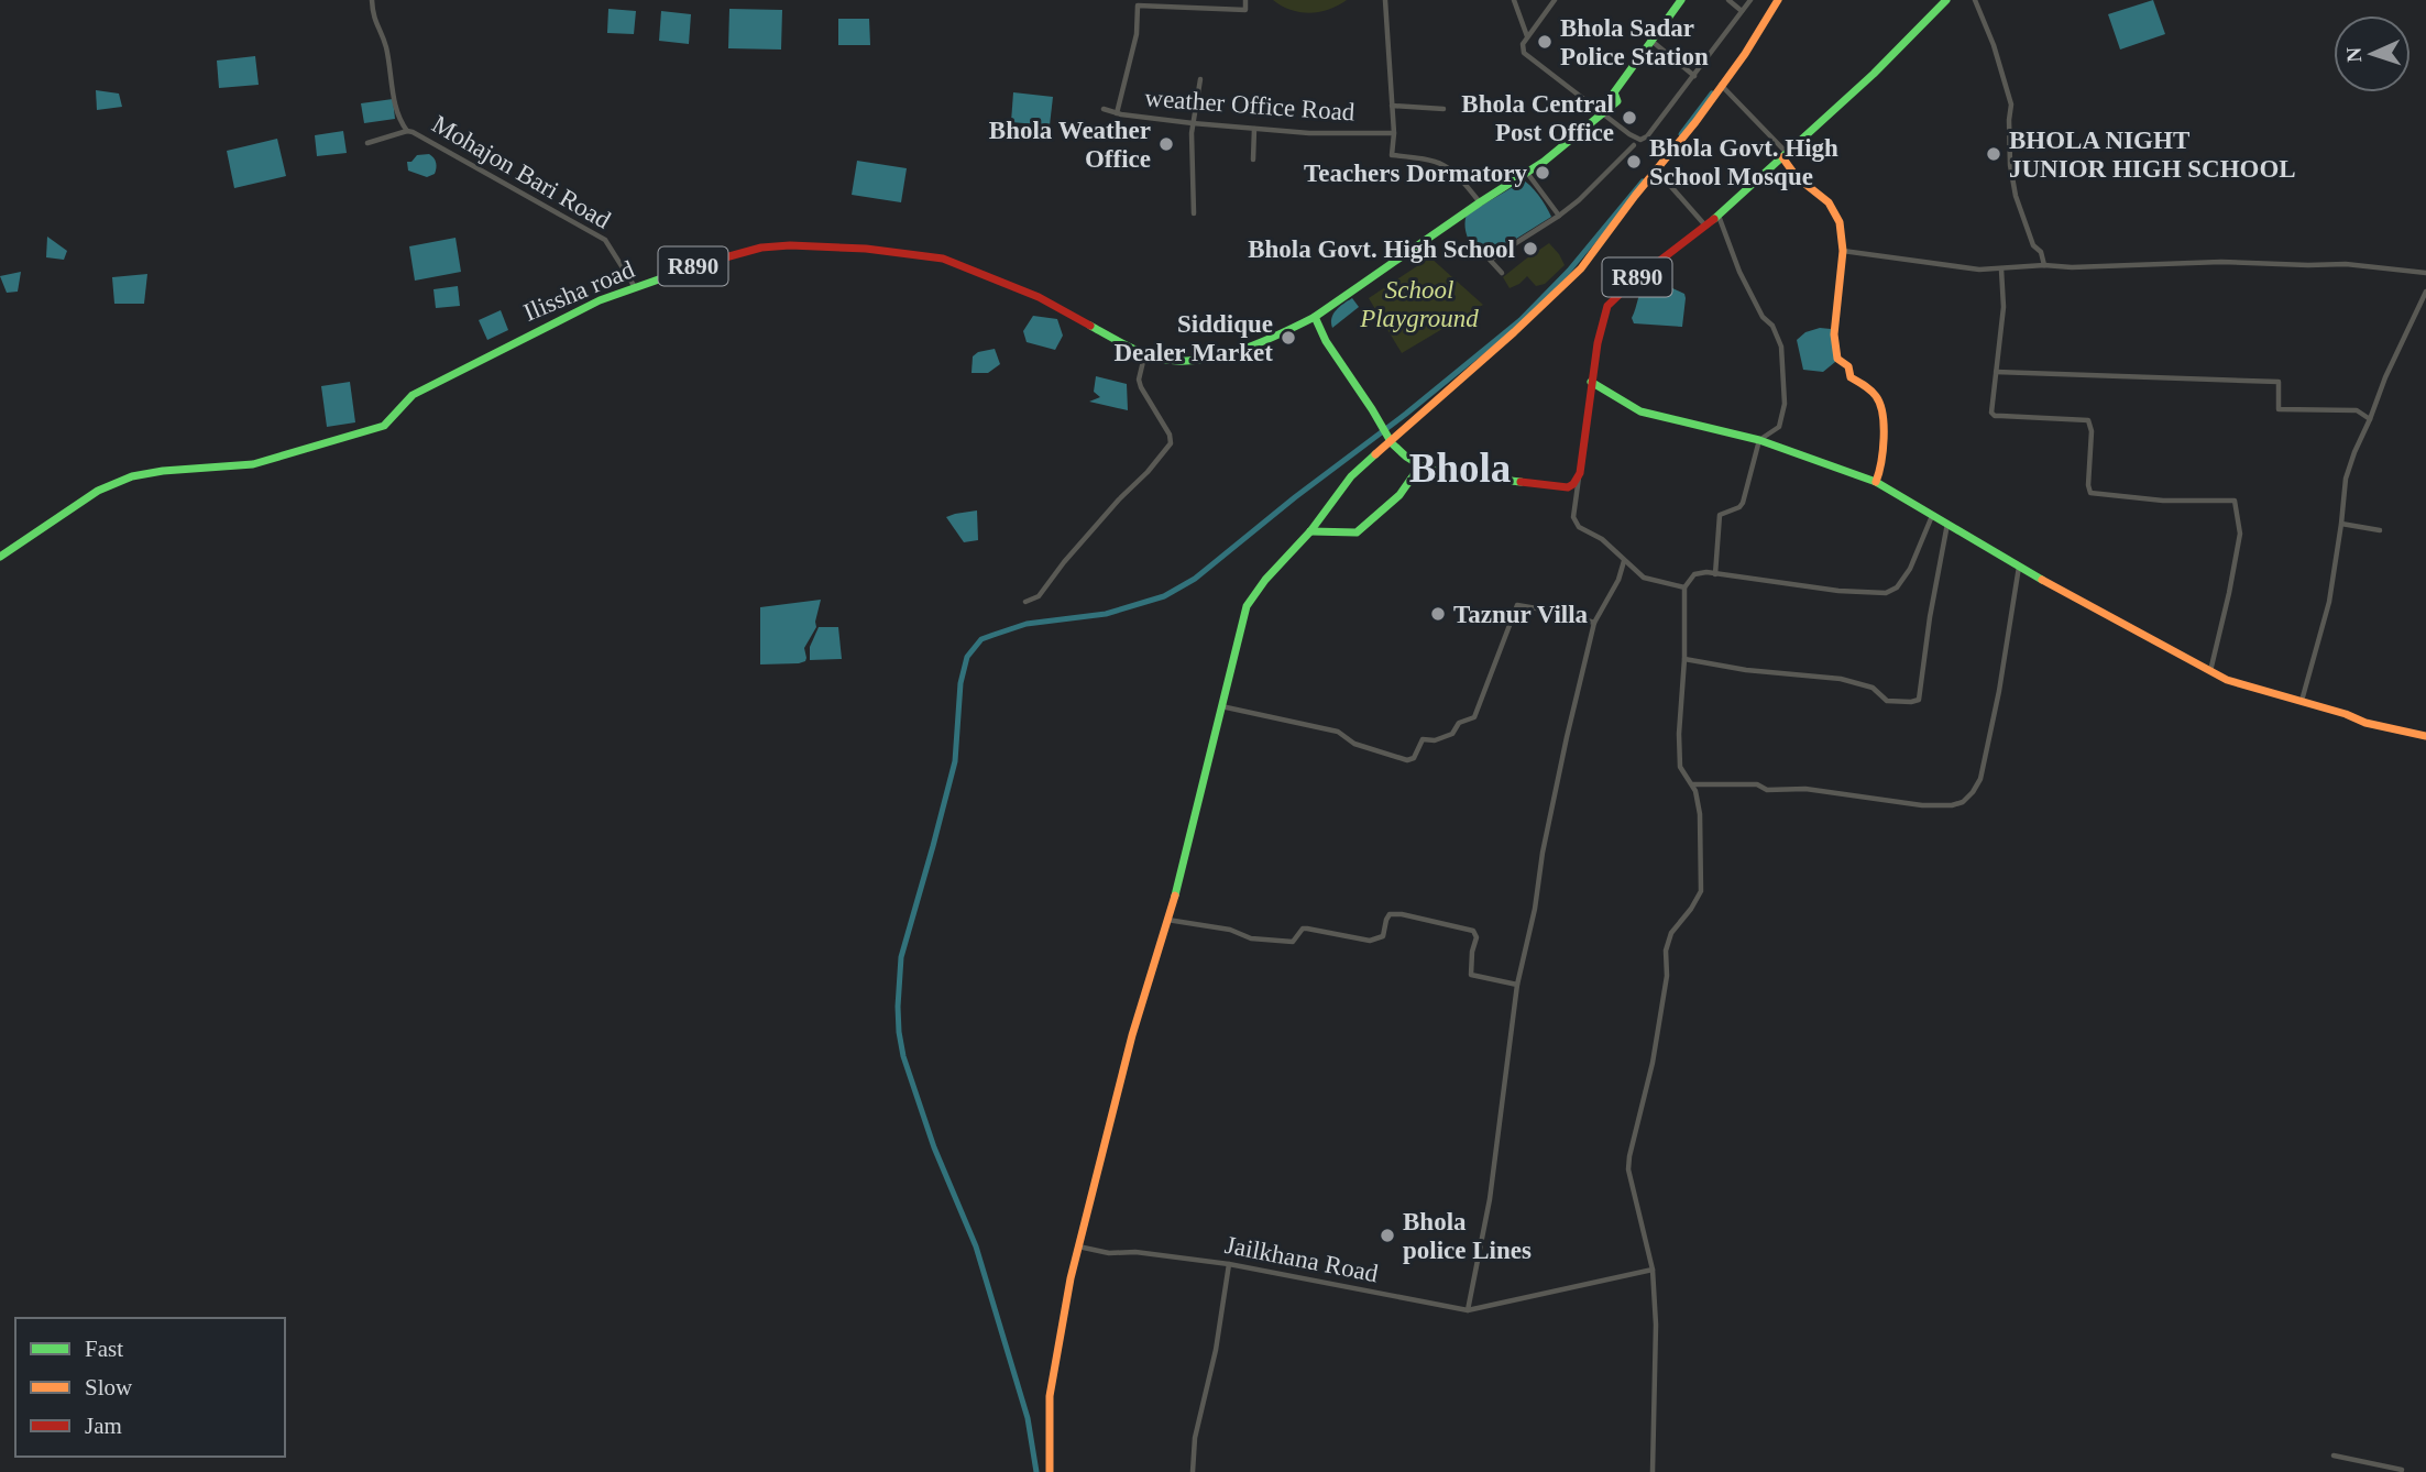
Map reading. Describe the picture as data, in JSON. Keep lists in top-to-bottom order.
{
  "streets": {
    "street": [
      "weather Office Road",
      "Mohajon Bari Road",
      "R890",
      "Ilissha road",
      "Jailkhana Road"
    ]
  },
  "crossings": [
    ["Mohajon Bari Road", "Ilissha road"]
  ],
  "districts": ["Bhola"],
  "parks": ["School Playground"],
  "places": [
    "Bhola Sadar Police Station",
    "Bhola Central Post Office",
    "Bhola Weather Office",
    "BHOLA NIGHT JUNIOR HIGH SCHOOL",
    "Bhola Govt. High School Mosque",
    "Teachers Dormatory",
    "Bhola Govt. High School",
    "Siddique Dealer Market",
    "Taznur Villa",
    "Bhola police Lines"
  ],
  "legend": ["Fast", "Slow", "Jam"],
  "north": "left"
}
